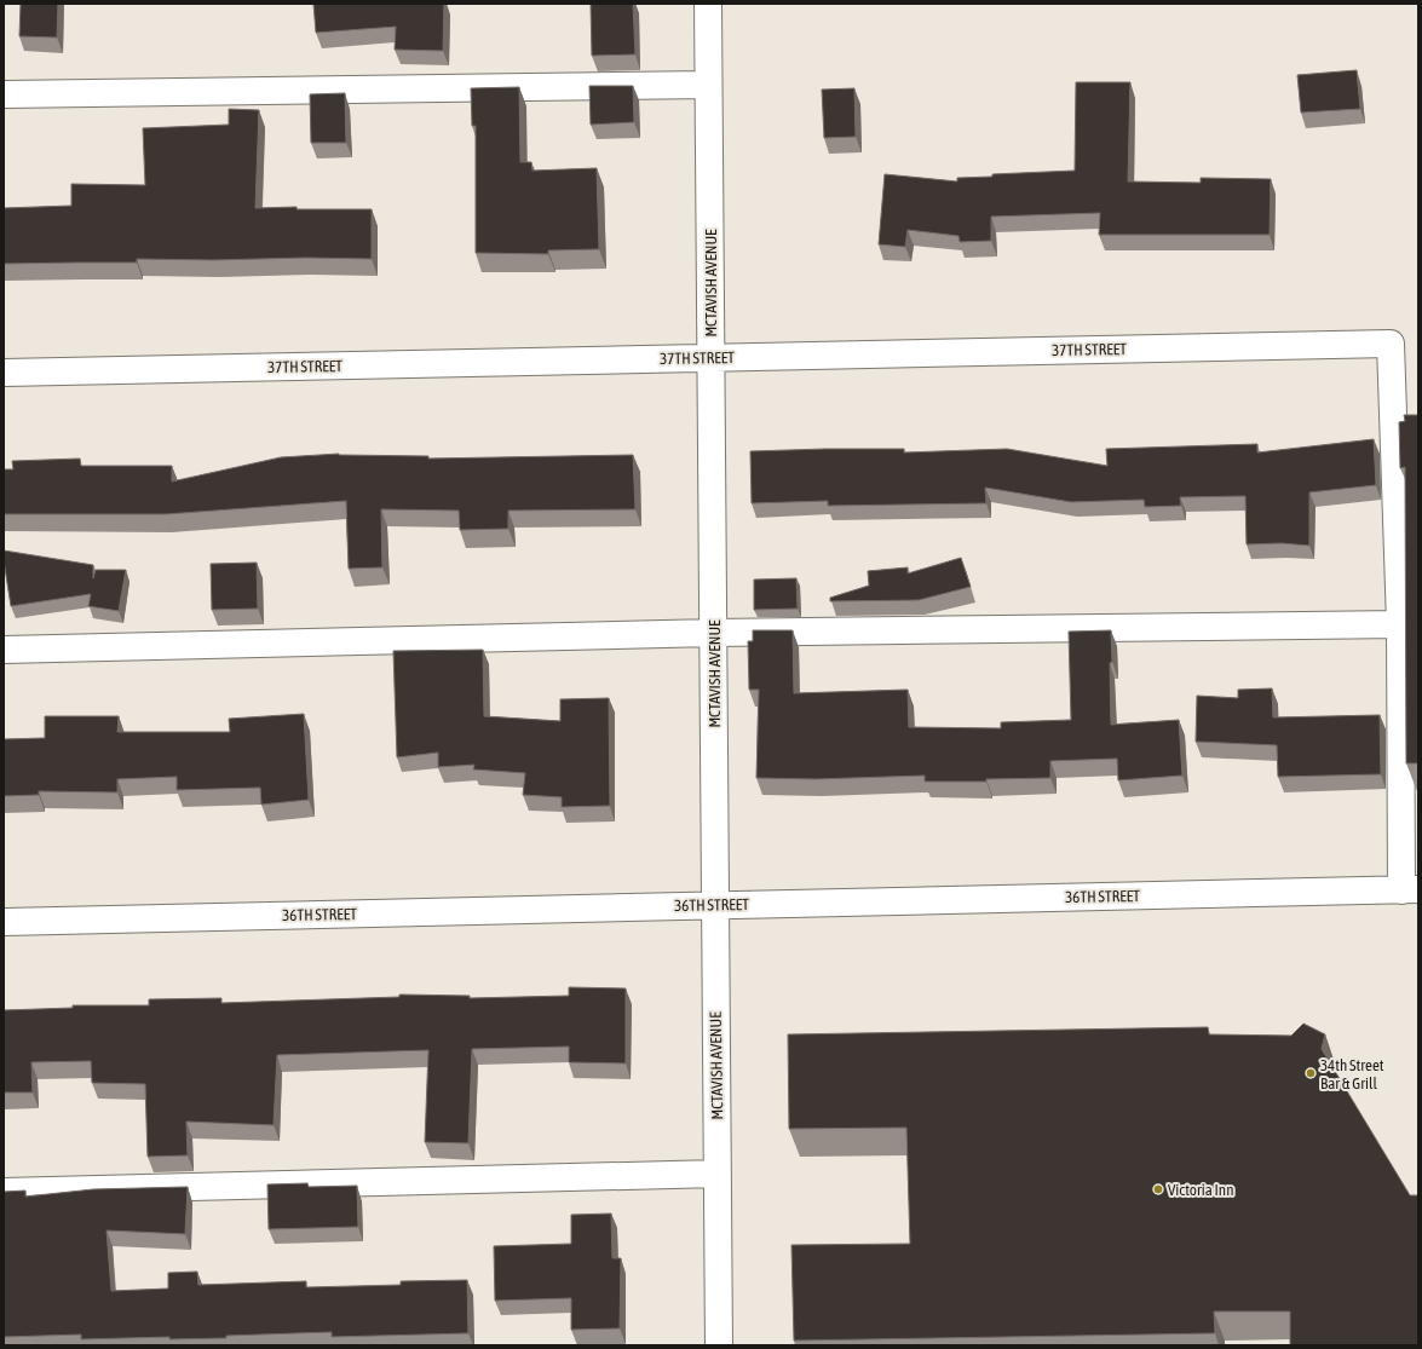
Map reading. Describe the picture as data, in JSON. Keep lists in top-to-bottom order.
{
  "streets": {
    "street": ["MCTAVISH AVENUE", "37TH STREET", "36TH STREET"]
  },
  "crossings": [
    ["MCTAVISH AVENUE", "37TH STREET"],
    ["MCTAVISH AVENUE", "36TH STREET"]
  ],
  "places": ["34th Street Bar & Grill", "Victoria Inn"]
}
